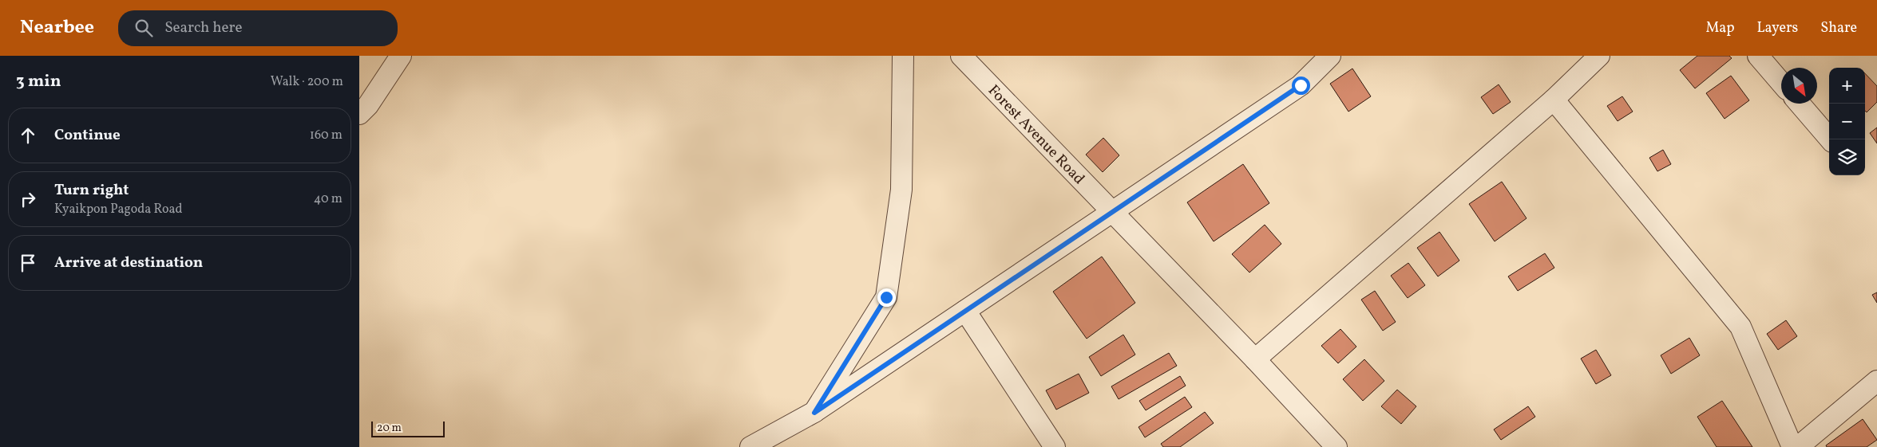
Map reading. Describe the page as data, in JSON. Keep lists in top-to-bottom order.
{
  "streets": {
    "street": ["Forest Avenue Road"]
  },
  "scale_bar": "20 m",
  "north": "bottom right",
  "page": {
    "header": "Nearbee",
    "search": "Search here",
    "nav": ["Map", "Layers", "Share"],
    "heading": ["3 min", "Walk · 200 m"],
    "map_buttons": ["+", "−"],
    "list": [
      ["Continue", "160 m"],
      ["Turn right", "Kyaikpon Pagoda Road", "40 m"],
      "Arrive at destination"
    ],
    "scale": "20 m"
  }
}
